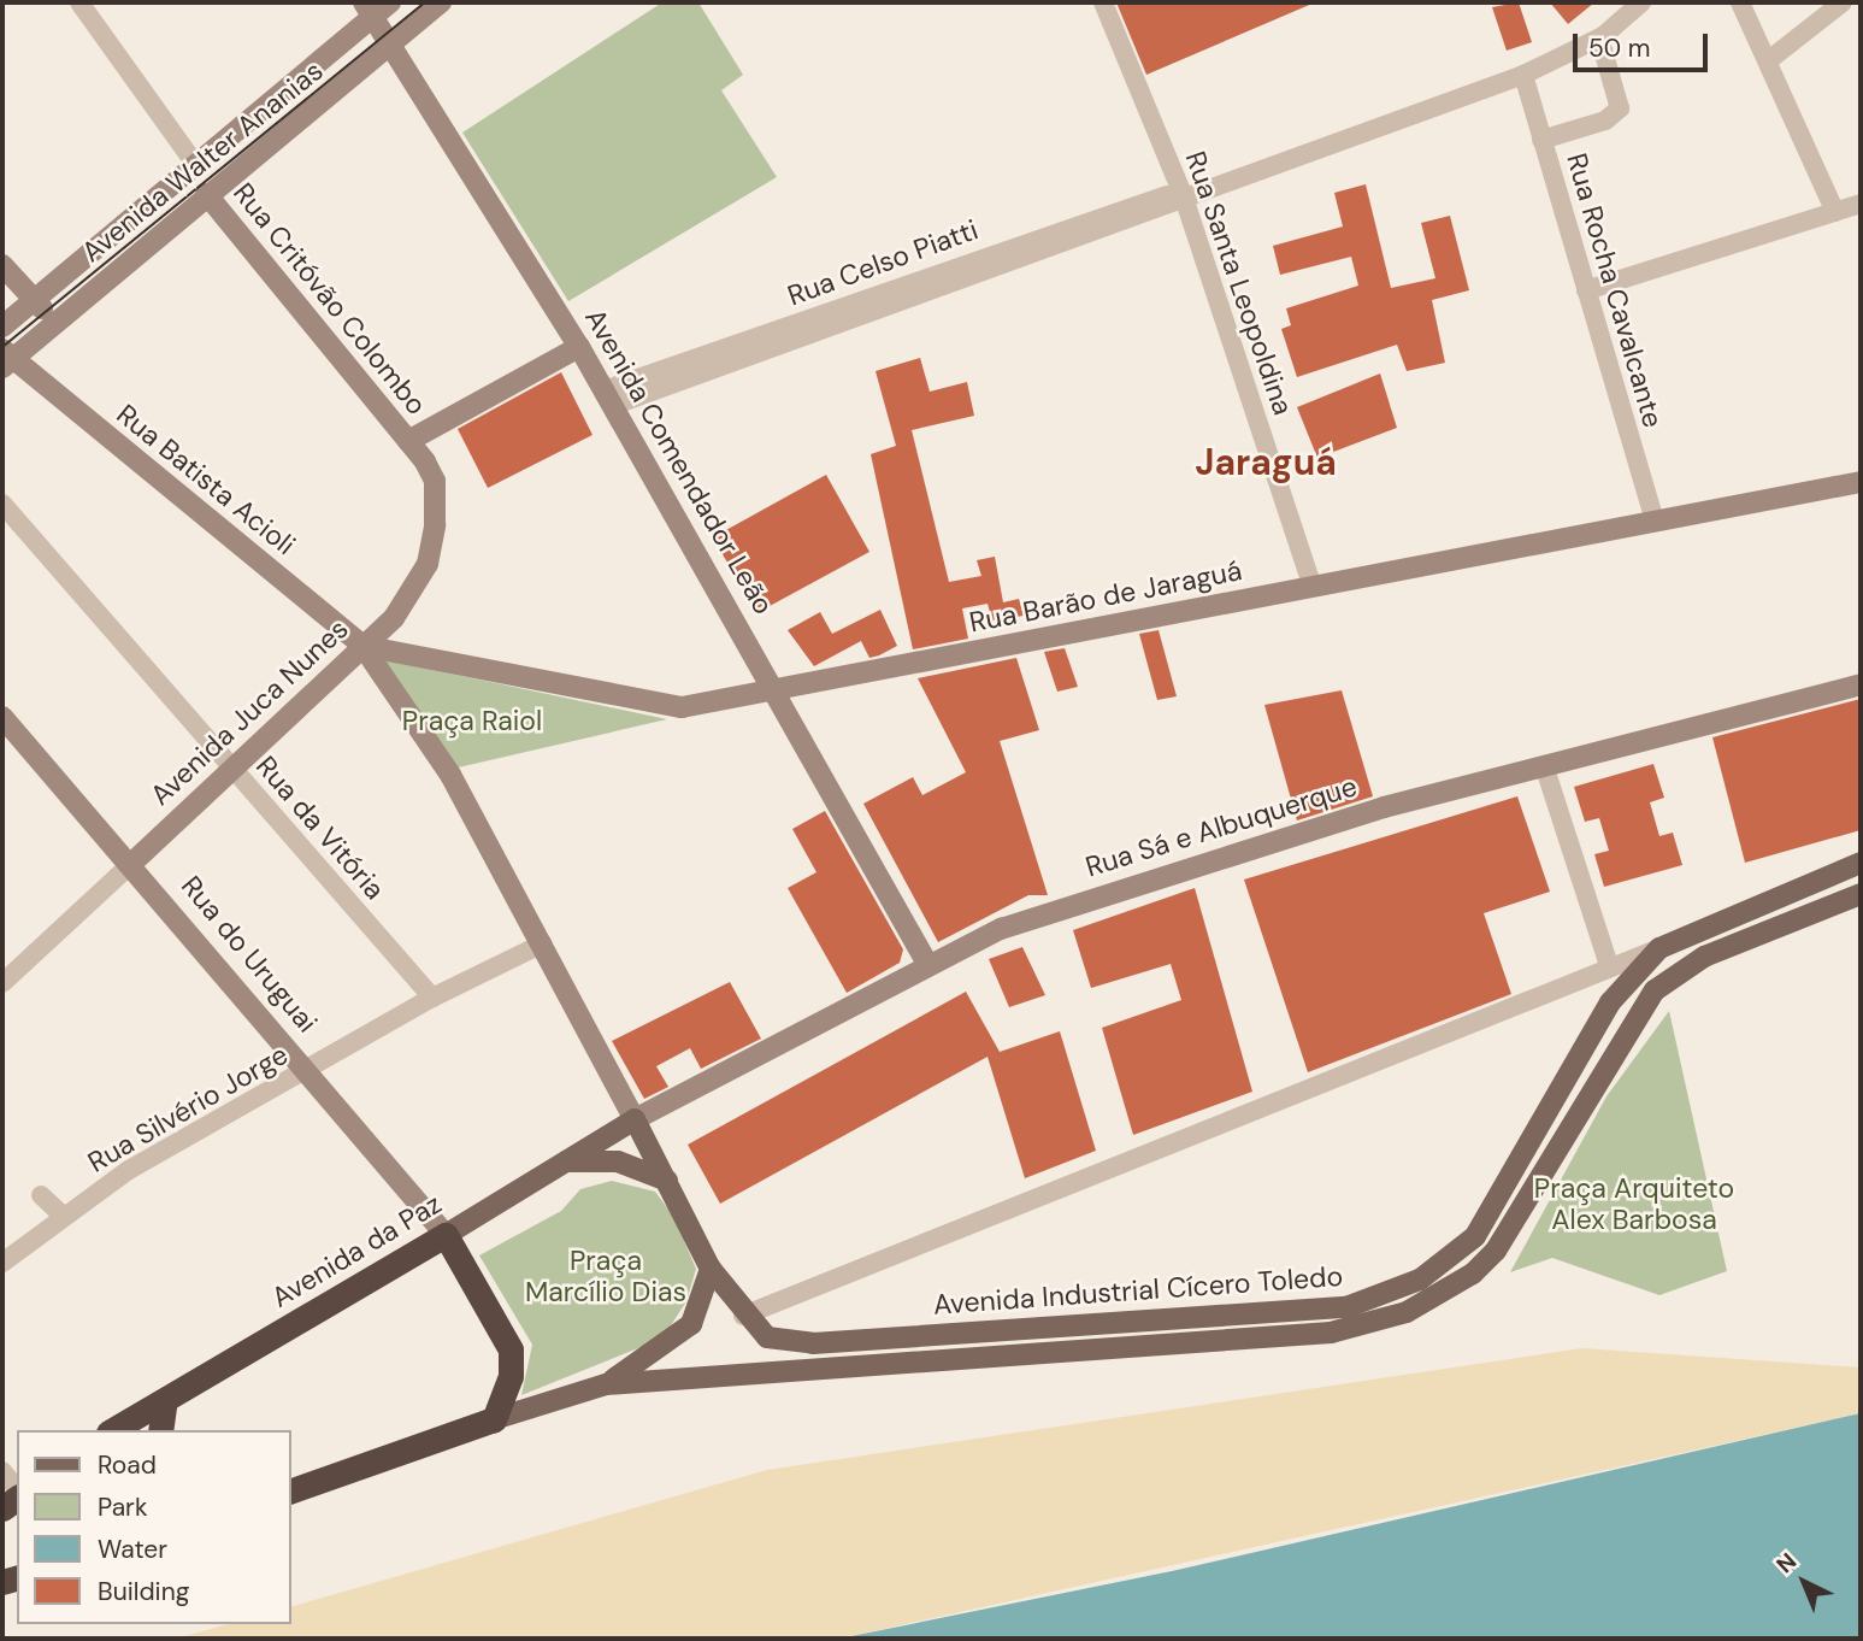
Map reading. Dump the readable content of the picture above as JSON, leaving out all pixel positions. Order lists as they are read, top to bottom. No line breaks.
{"streets":{"highway":["Avenida da Paz"],"main road":["Avenida Industrial Cícero Toledo"],"street":["Avenida Walter Ananias","Rua Celso Piatti","Rua Santa Leopoldina","Rua Rocha Cavalcante","Rua Critóvão Colombo","Avenida Comendador Leão","Rua Batista Acioli","Rua Barão de Jaraguá","Avenida Juca Nunes","Rua Sá e Albuquerque","Rua da Vitória","Rua do Uruguai","Rua Silvério Jorge"]},"crossings":[["Avenida Walter Ananias","Rua Critóvão Colombo"],["Avenida Walter Ananias","Avenida Comendador Leão"],["Avenida Walter Ananias","Rua Batista Acioli"],["Rua Celso Piatti","Rua Santa Leopoldina"],["Rua Celso Piatti","Rua Rocha Cavalcante"],["Rua Celso Piatti","Avenida Comendador Leão"],["Rua Santa Leopoldina","Rua Barão de Jaraguá"],["Rua Rocha Cavalcante","Rua Barão de Jaraguá"],["Rua Critóvão Colombo","Avenida Juca Nunes"],["Avenida Comendador Leão","Rua Barão de Jaraguá"],["Avenida Comendador Leão","Rua Sá e Albuquerque"],["Rua Batista Acioli","Rua Barão de Jaraguá"],["Rua Batista Acioli","Avenida Juca Nunes"],["Rua Barão de Jaraguá","Avenida Juca Nunes"],["Avenida Juca Nunes","Rua da Vitória"],["Avenida Juca Nunes","Rua do Uruguai"],["Rua Sá e Albuquerque","Avenida da Paz"],["Rua Sá e Albuquerque","Avenida Industrial Cícero Toledo"],["Rua da Vitória","Rua Silvério Jorge"],["Rua do Uruguai","Rua Silvério Jorge"],["Rua do Uruguai","Avenida da Paz"],["Avenida da Paz","Avenida Industrial Cícero Toledo"]],"districts":["Jaraguá"],"parks":["Praça Raiol","Praça Arquiteto Alex Barbosa","Praça Marcílio Dias"],"legend":["Road","Park","Water","Building"],"scale_bar":"50 m","north":"top left"}
